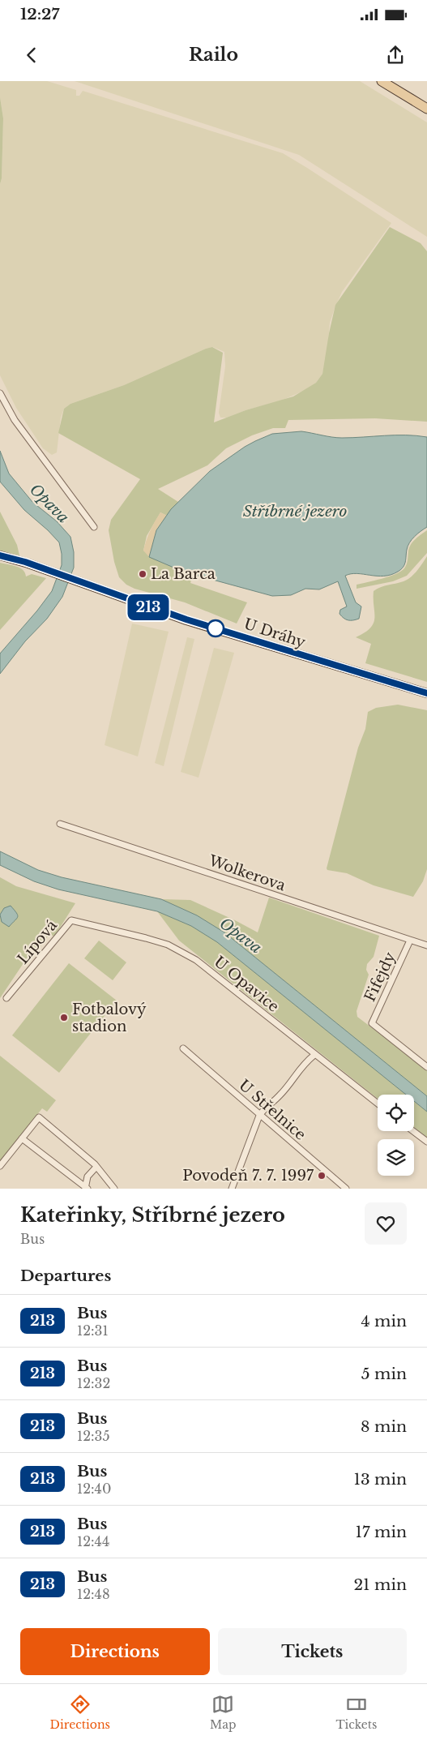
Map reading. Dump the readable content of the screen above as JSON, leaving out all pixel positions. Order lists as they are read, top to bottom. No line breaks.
{"streets":{"street":["U Dráhy","Wolkerova","Lípová","Fifejdy","U Opavice","U Střelnice"]},"crossings":[["Wolkerova","Fifejdy"],["Lípová","U Opavice"]],"water":["Opava","Stříbrné jezero"],"places":["La Barca","Fotbalový stadion","Povodeň 7. 7. 1997"],"lines":["bus line 213"],"page":{"status":"12:27","header":"Railo","on_map":"213","heading":[["Kateřinky, Stříbrné jezero","Bus"],"Departures"],"list":[{"mark":"213","name":"Bus","note":"12:31","value":"4 min"},{"mark":"213","name":"Bus","note":"12:32","value":"5 min"},{"mark":"213","name":"Bus","note":"12:35","value":"8 min"},{"mark":"213","name":"Bus","note":"12:40","value":"13 min"},{"mark":"213","name":"Bus","note":"12:44","value":"17 min"},{"mark":"213","name":"Bus","note":"12:48","value":"21 min"}],"buttons":["Directions","Tickets"],"tabs":["Directions","Map","Tickets"]}}
